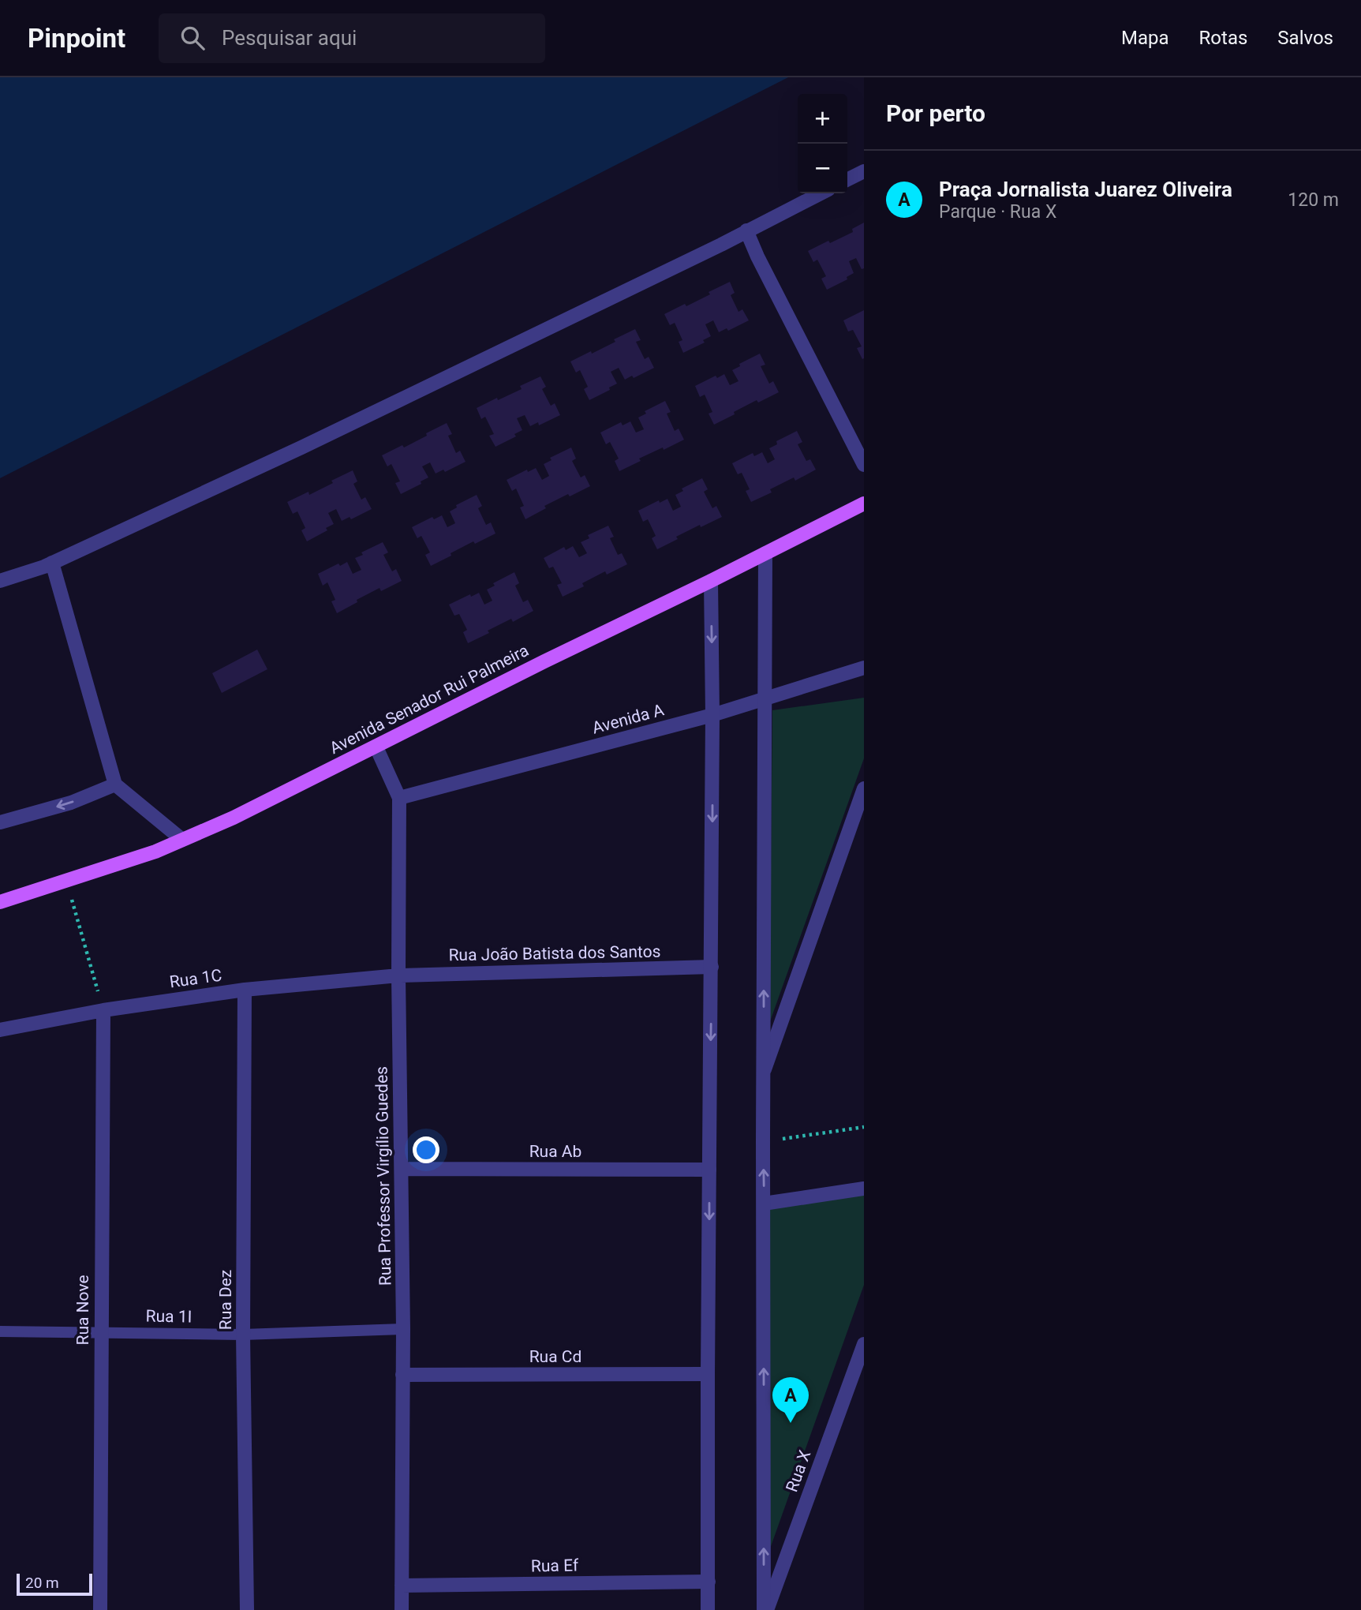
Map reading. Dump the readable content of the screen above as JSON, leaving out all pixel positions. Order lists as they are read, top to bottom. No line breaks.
{"streets":{"main road":["Avenida Senador Rui Palmeira"],"street":["Avenida A","Rua João Batista dos Santos","Rua 1C","Rua Ab","Rua Professor Virgílio Guedes","Rua Dez","Rua Nove","Rua Cd","Rua X","Rua Ef"],"lane":["Rua 1I"]},"crossings":[["Avenida Senador Rui Palmeira","Rua Professor Virgílio Guedes"],["Avenida A","Rua Professor Virgílio Guedes"],["Rua João Batista dos Santos","Rua 1C"],["Rua João Batista dos Santos","Rua Professor Virgílio Guedes"],["Rua 1C","Rua Professor Virgílio Guedes"],["Rua 1C","Rua Dez"],["Rua 1C","Rua Nove"],["Rua Ab","Rua Professor Virgílio Guedes"],["Rua Professor Virgílio Guedes","Rua 1I"],["Rua Professor Virgílio Guedes","Rua Cd"],["Rua Professor Virgílio Guedes","Rua Ef"],["Rua Dez","Rua 1I"],["Rua Nove","Rua 1I"]],"scale_bar":"20 m","page":{"header":"Pinpoint","search":"Pesquisar aqui","nav":["Mapa","Rotas","Salvos"],"heading":"Por perto","map_buttons":["+","−"],"list":[{"mark":"A","name":"Praça Jornalista Juarez Oliveira","note":"Parque · Rua X","value":"120 m"}],"pins":"A","scale":"20 m"}}
